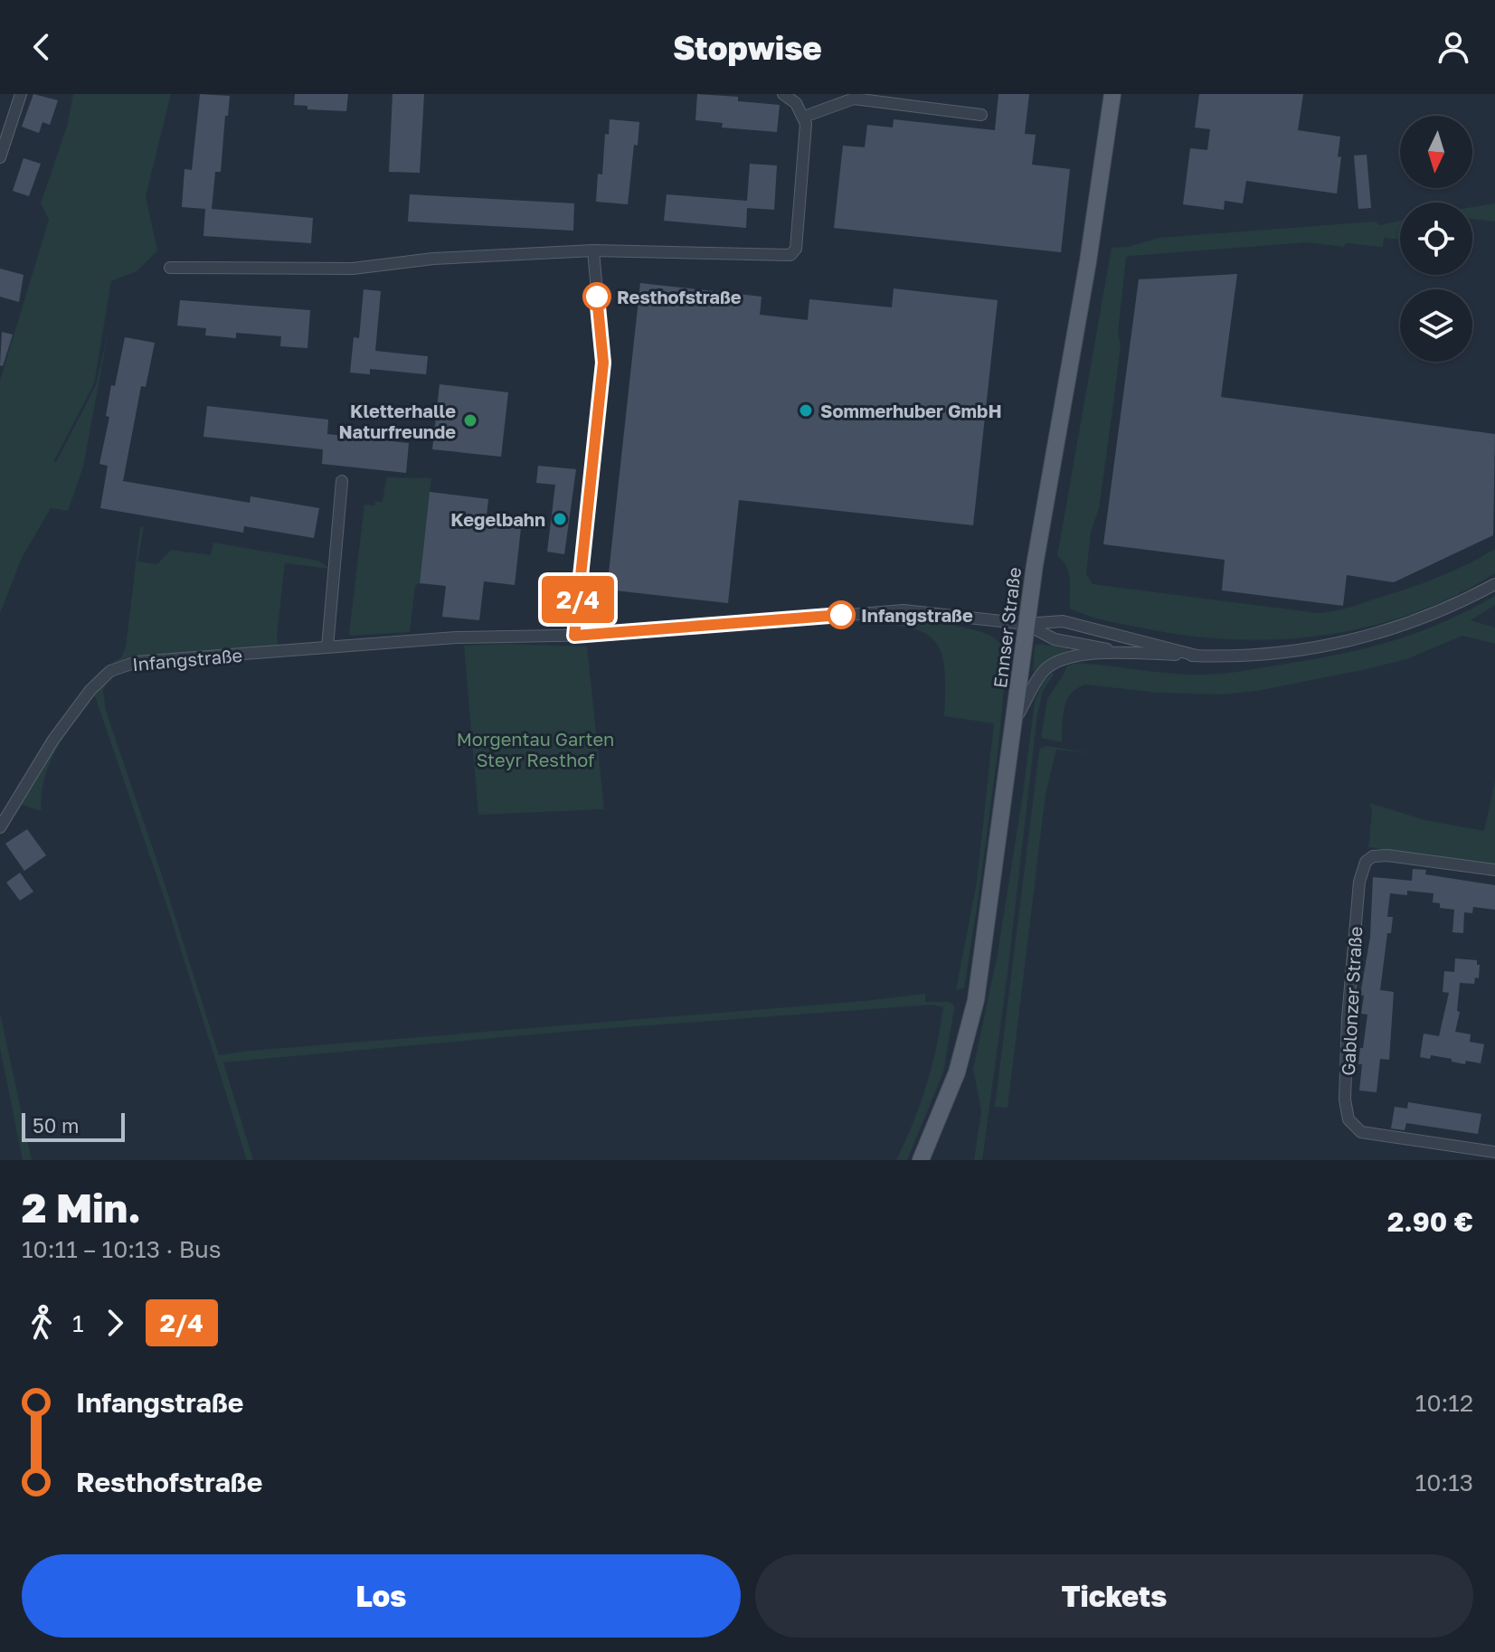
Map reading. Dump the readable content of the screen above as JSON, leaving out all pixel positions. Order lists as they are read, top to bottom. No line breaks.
{"streets":{"main road":["Ennser Straße"],"street":["Infangstraße","Gablonzer Straße"]},"crossings":[["Ennser Straße","Infangstraße"]],"parks":["Morgentau Garten Steyr Resthof"],"places":["Resthofstraße","Sommerhuber GmbH","Kletterhalle Naturfreunde","Kegelbahn","Infangstraße"],"lines":["bus line 2/4"],"scale_bar":"50 m","north":"bottom","page":{"header":"Stopwise","on_map":"2/4","scale":"50 m","heading":["2 Min.","10:11 – 10:13 · Bus","2.90 €"],"legs":["1","2/4"],"list":[{"name":"Infangstraße","value":"10:12"},{"name":"Resthofstraße","value":"10:13"}],"buttons":["Los","Tickets"]}}
